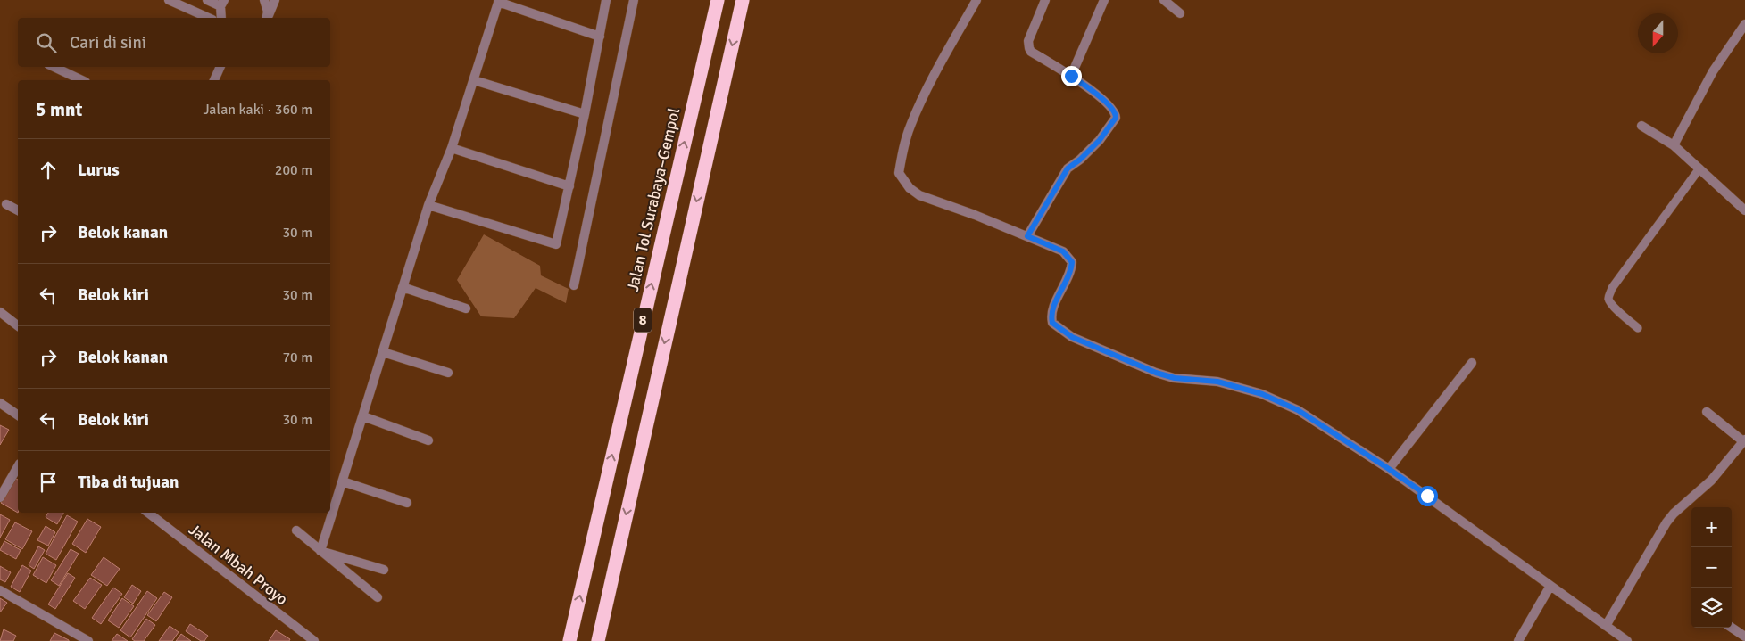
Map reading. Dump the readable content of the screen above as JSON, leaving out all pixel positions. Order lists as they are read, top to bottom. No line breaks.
{"streets":{"highway":["Jalan Tol Surabaya–Gempol","8"],"street":["Jalan Mbah Proyo"]},"north":"bottom","page":{"search":"Cari di sini","heading":["5 mnt","Jalan kaki · 360 m"],"list":[["Lurus","200 m"],["Belok kanan","30 m"],["Belok kiri","30 m"],["Belok kanan","70 m"],["Belok kiri","30 m"],"Tiba di tujuan"],"map_buttons":["+","−"]}}
